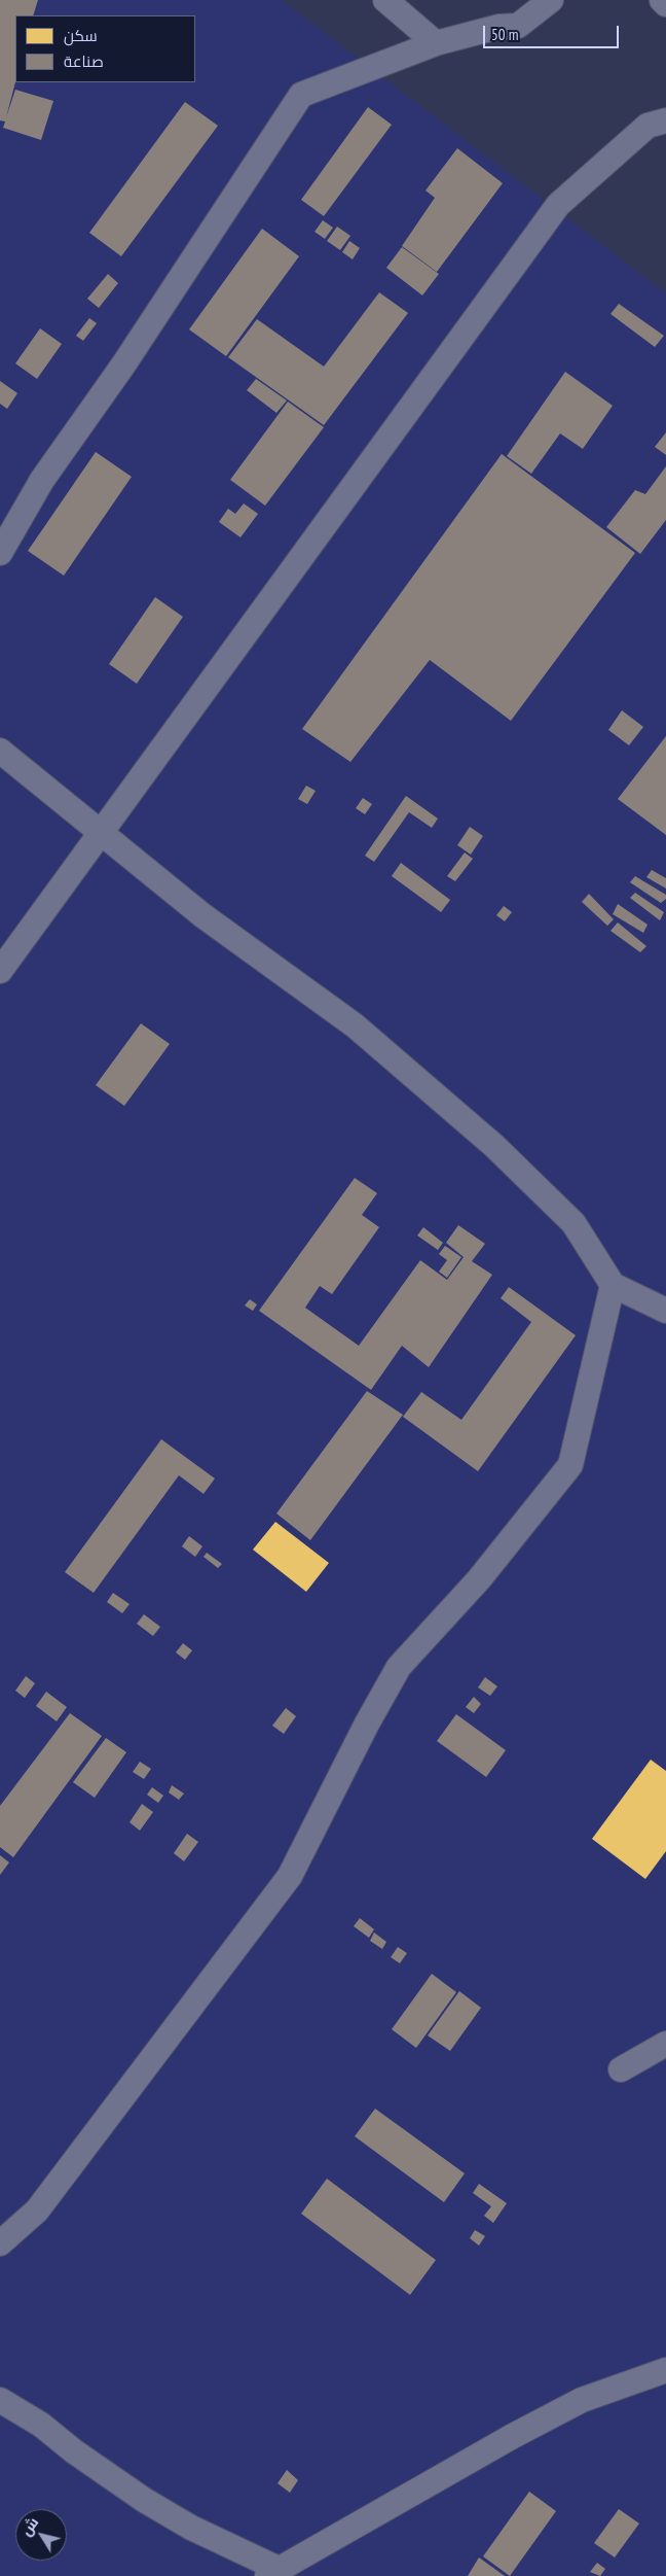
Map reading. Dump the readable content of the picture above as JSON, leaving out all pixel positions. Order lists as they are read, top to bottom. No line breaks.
{"legend":["سكن","صناعة"],"scale_bar":"50 m","north":"top left"}
